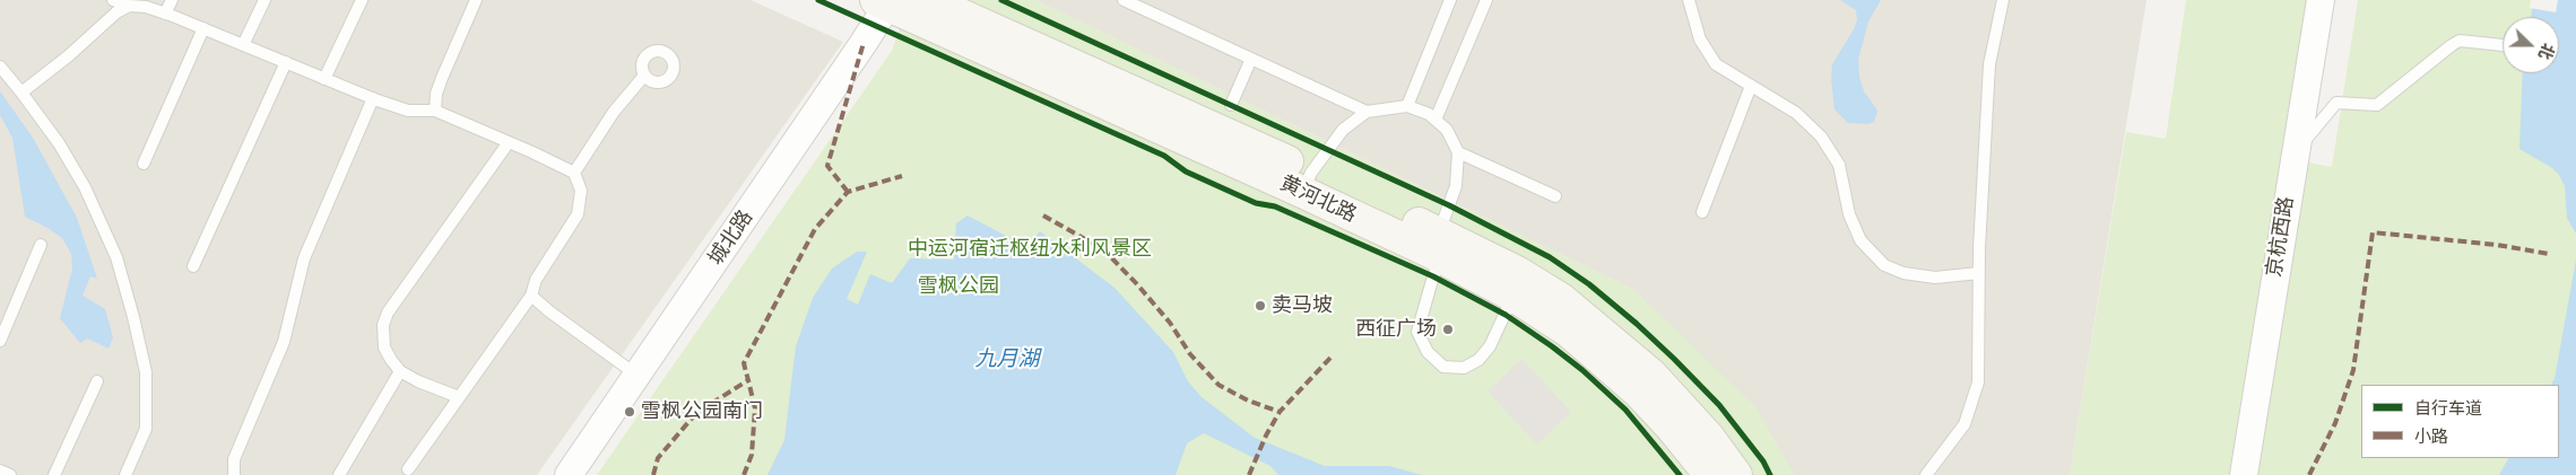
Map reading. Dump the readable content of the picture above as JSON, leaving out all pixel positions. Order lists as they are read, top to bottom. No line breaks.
{"streets":{"main road":["黄河北路"],"street":["京杭西路","城北路"]},"crossings":[["黄河北路","城北路"]],"water":["九月湖"],"parks":["中运河宿迁枢纽水利风景区","雪枫公园"],"places":["卖马坡","西征广场","雪枫公园南门"],"legend":["自行车道","小路"],"north":"right"}
